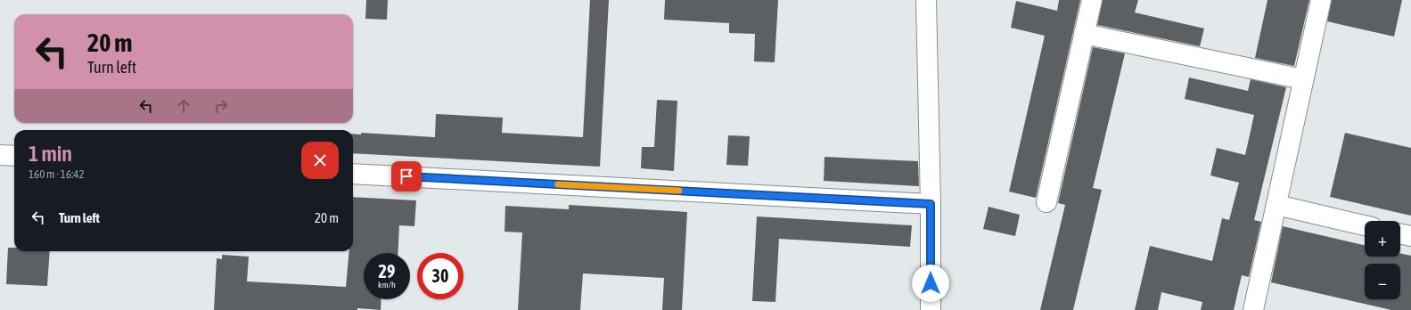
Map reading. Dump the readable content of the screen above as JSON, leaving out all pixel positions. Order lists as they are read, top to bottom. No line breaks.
{"page":{"turn":["20 m","Turn left"],"heading":["1 min","160 m · 16:42"],"list":[{"name":"Turn left","value":"20 m"}],"map_buttons":["+","−"],"speed":"29 km/h","limit":"30"}}
